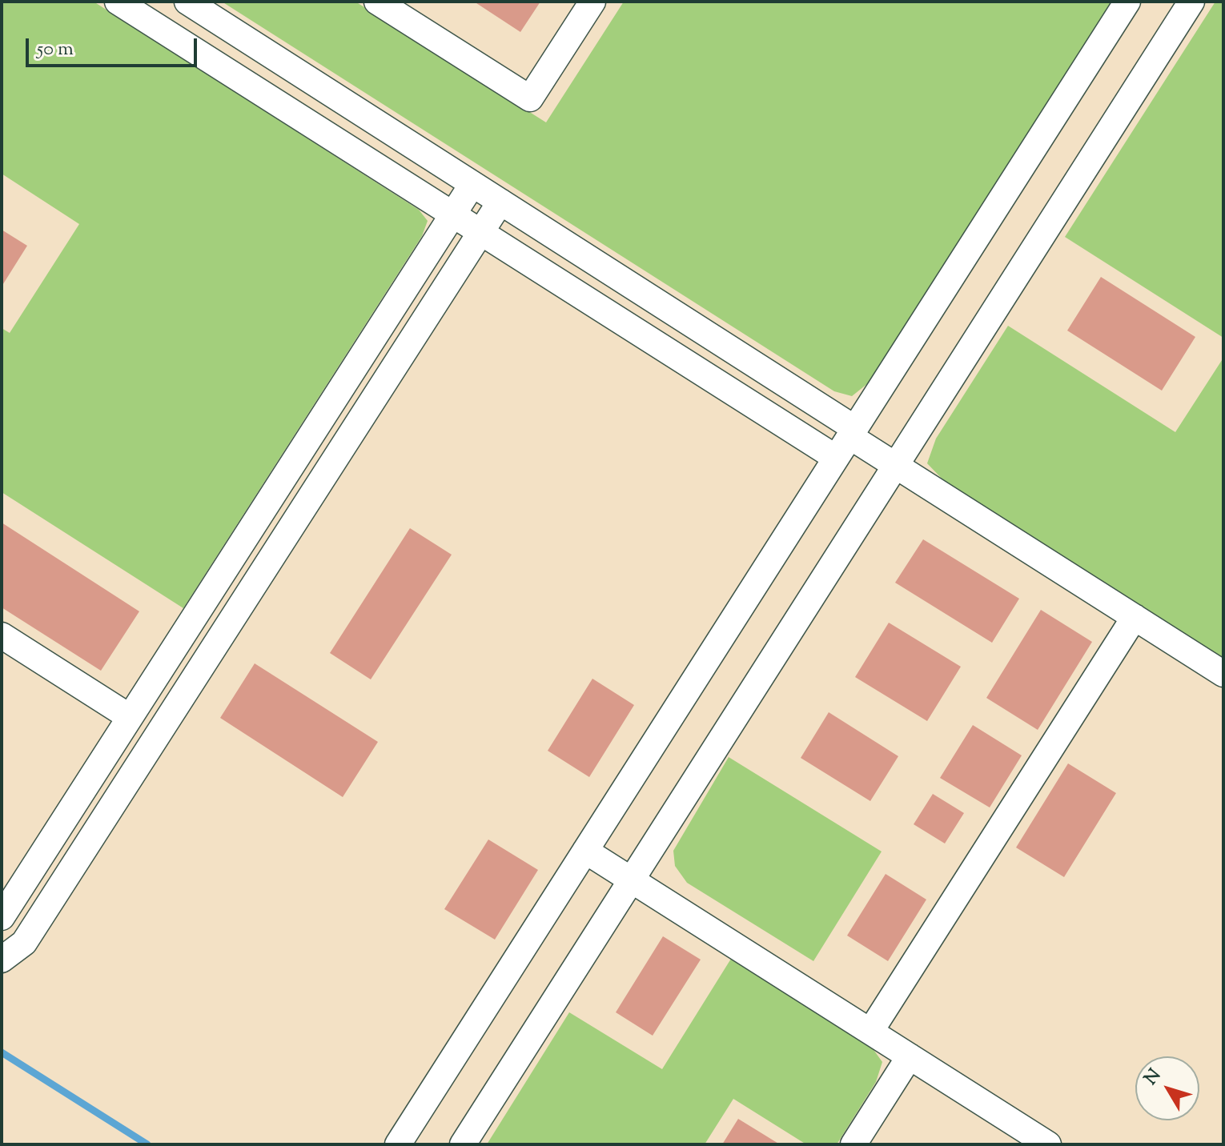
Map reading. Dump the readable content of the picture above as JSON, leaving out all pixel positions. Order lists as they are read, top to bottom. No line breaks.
{"scale_bar":"50 m","north":"top left"}
